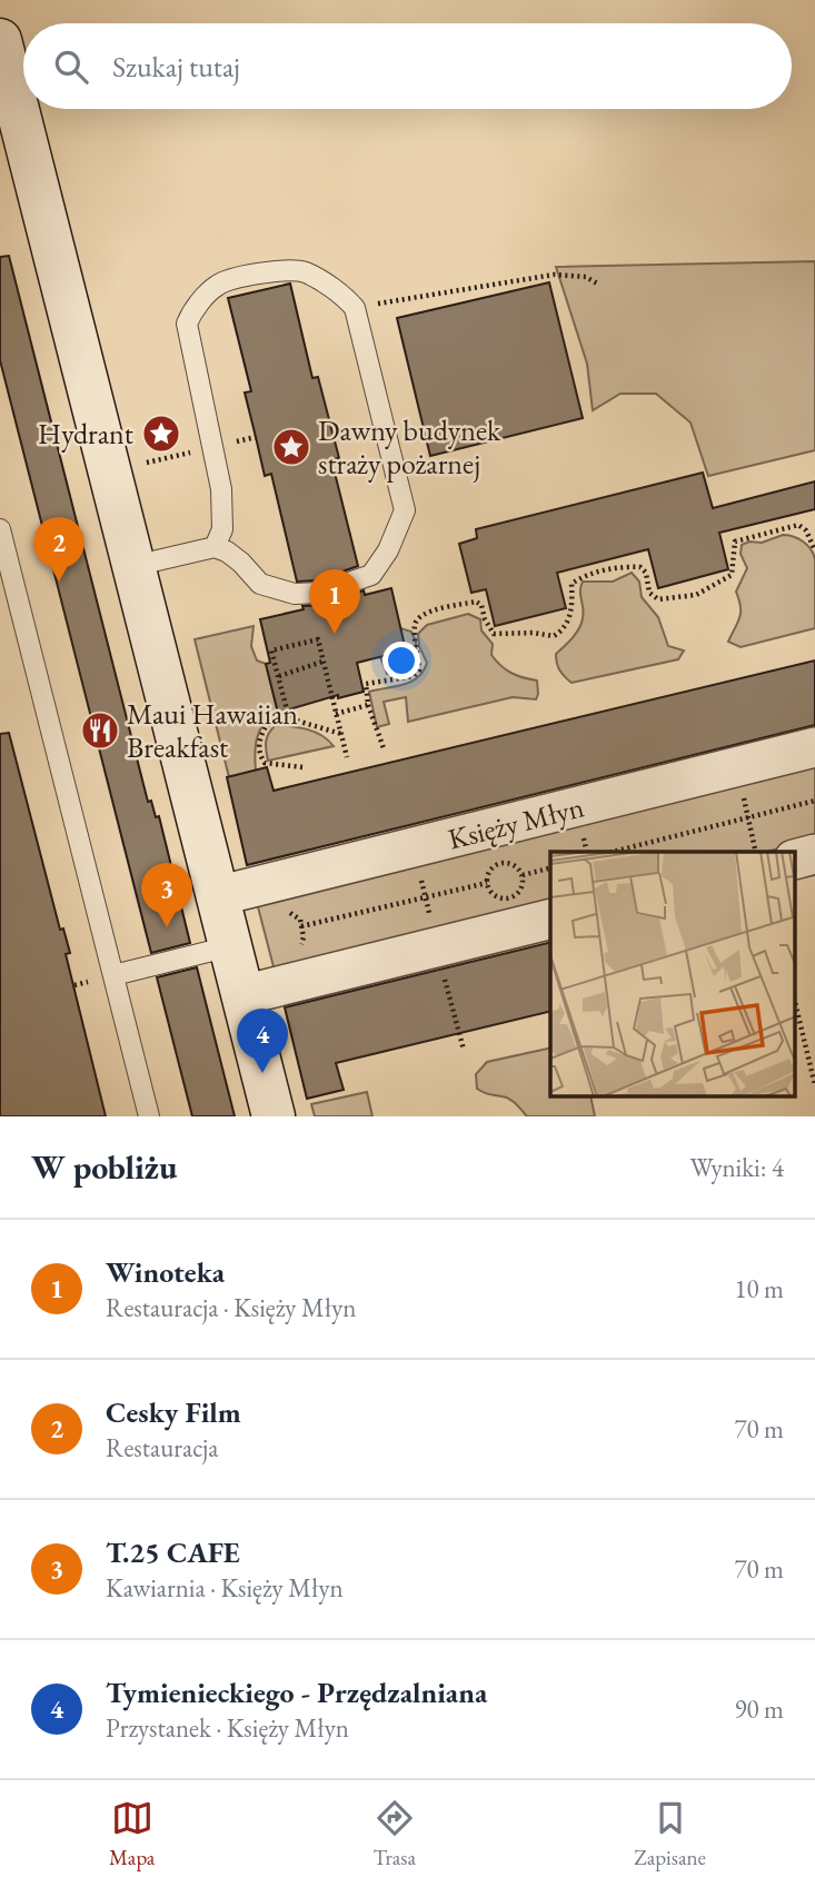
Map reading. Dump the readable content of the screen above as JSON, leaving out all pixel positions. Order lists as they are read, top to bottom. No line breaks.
{"streets":{"street":["Księży Młyn"]},"places":{"place":["Hydrant","Dawny budynek straży pożarnej"],"restaurant":["Maui Hawaiian Breakfast"]},"page":{"search":"Szukaj tutaj","pins":["2","1","3","4"],"heading":["W pobliżu","Wyniki: 4"],"list":[{"mark":"1","name":"Winoteka","note":"Restauracja · Księży Młyn","value":"10 m"},{"mark":"2","name":"Cesky Film","note":"Restauracja","value":"70 m"},{"mark":"3","name":"T.25 CAFE","note":"Kawiarnia · Księży Młyn","value":"70 m"},{"mark":"4","name":"Tymienieckiego - Przędzalniana","note":"Przystanek · Księży Młyn","value":"90 m"}],"nav":["Mapa","Trasa","Zapisane"]}}
